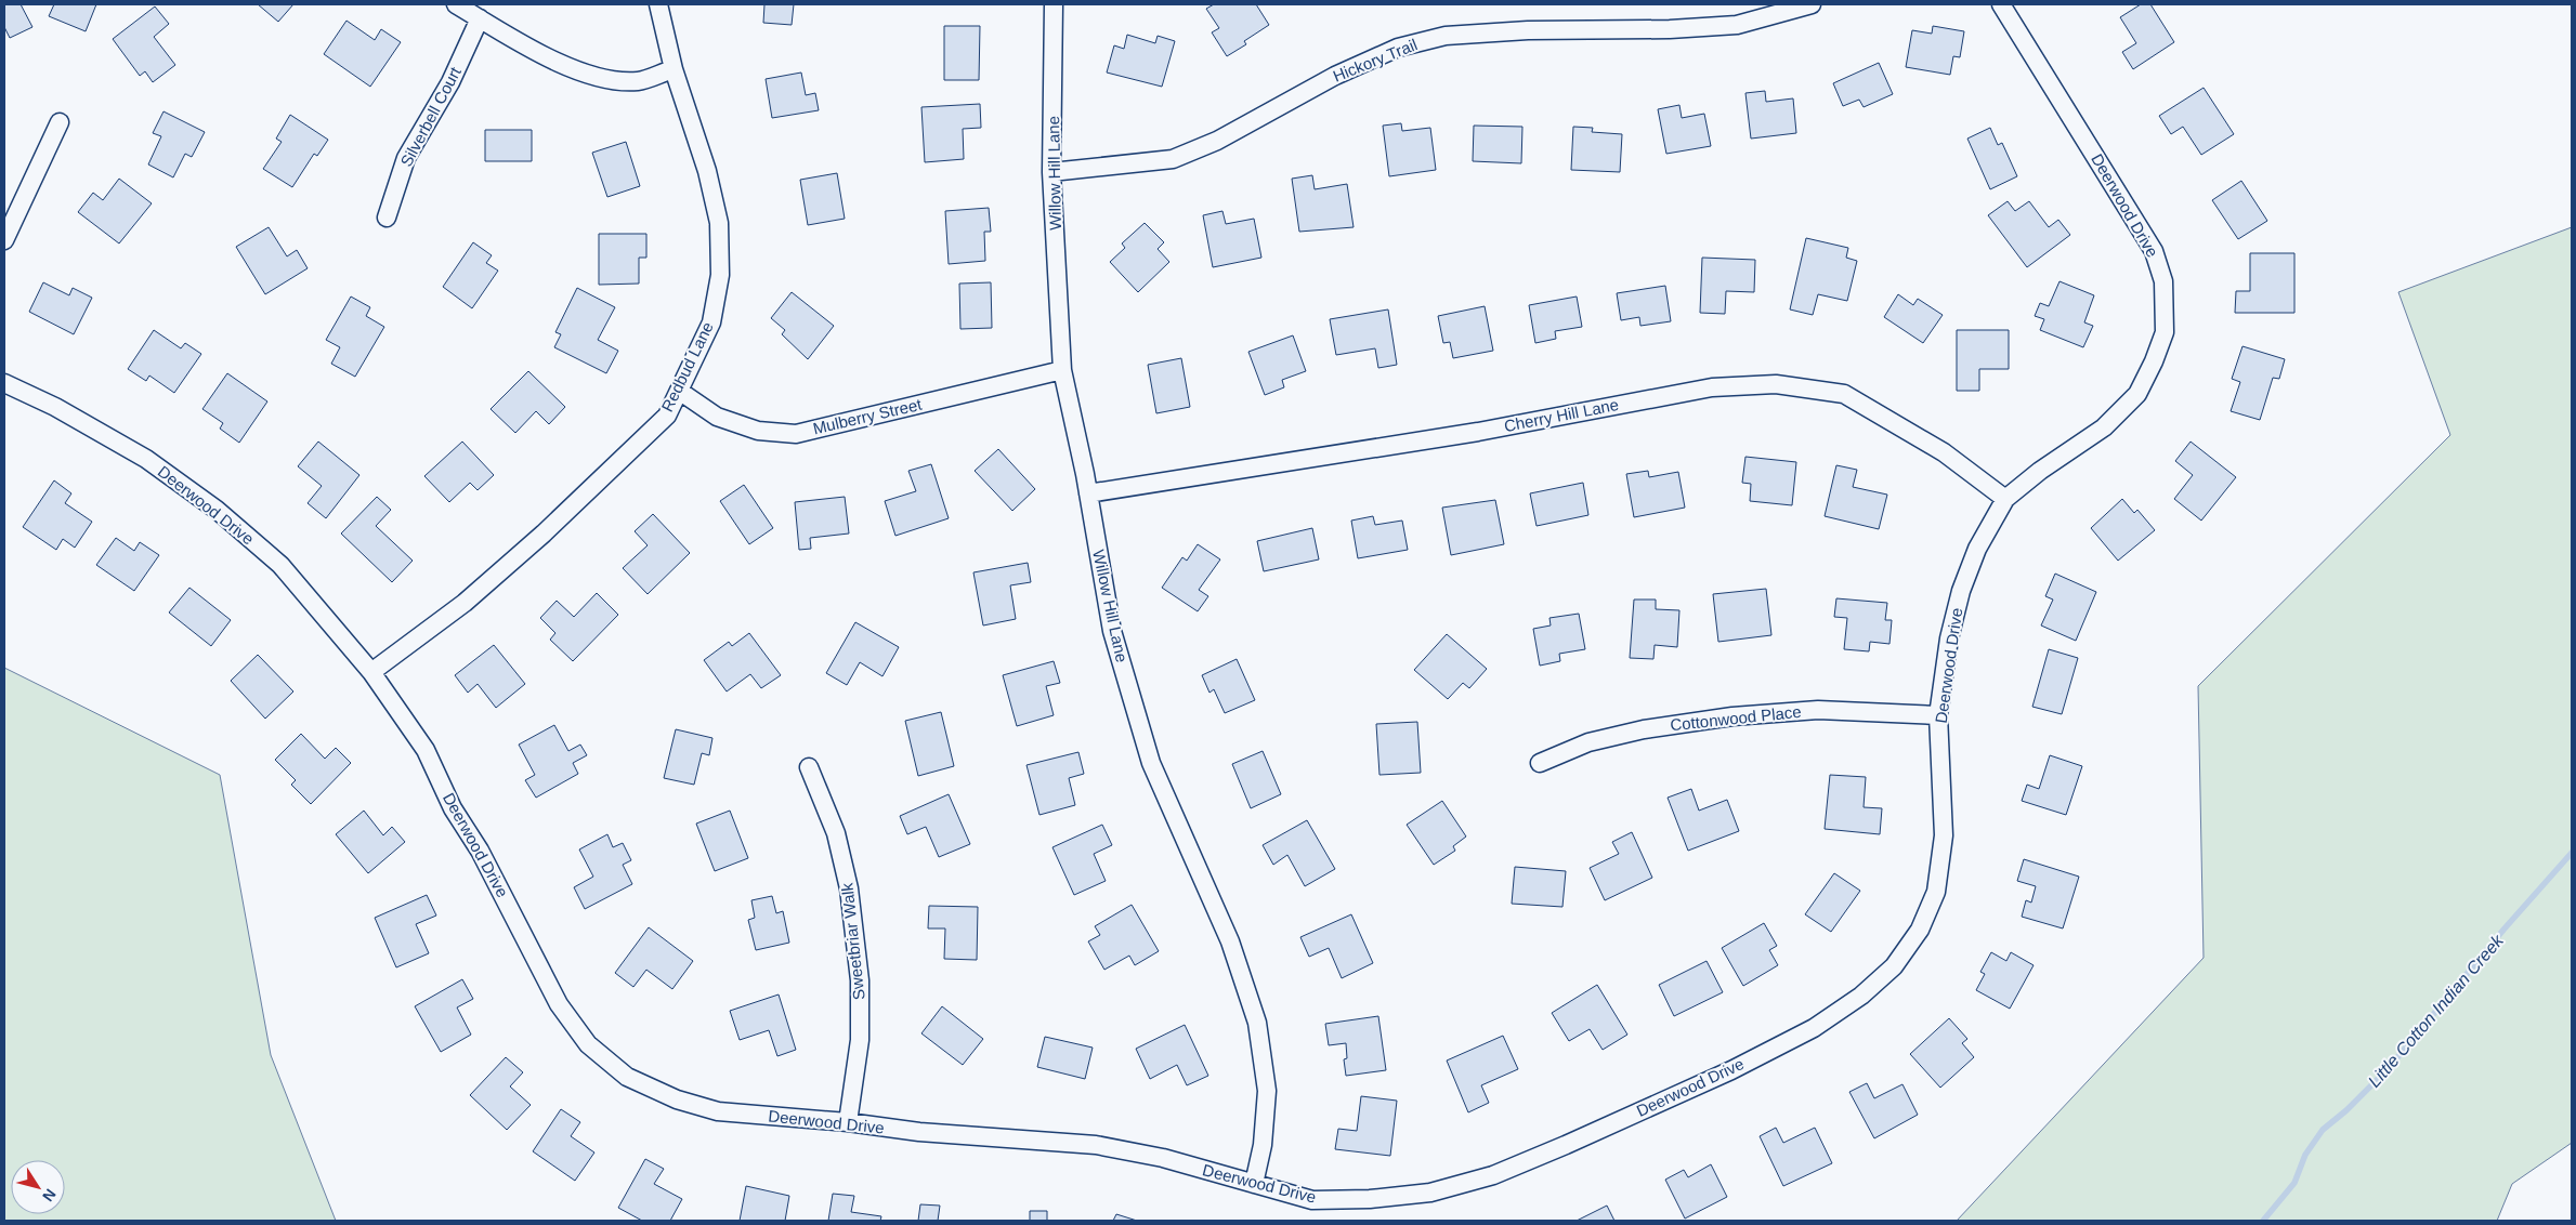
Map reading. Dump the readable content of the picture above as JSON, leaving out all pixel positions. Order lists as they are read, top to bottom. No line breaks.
{"streets":{"street":["Hickory Trail","Silverbell Court","Willow Hill Lane","Deerwood Drive","Redbud Lane","Cherry Hill Lane","Mulberry Street","Cottonwood Place","Sweetbriar Walk"]},"crossings":[["Hickory Trail","Willow Hill Lane"],["Willow Hill Lane","Deerwood Drive"],["Willow Hill Lane","Cherry Hill Lane"],["Willow Hill Lane","Mulberry Street"],["Deerwood Drive","Redbud Lane"],["Deerwood Drive","Cherry Hill Lane"],["Deerwood Drive","Cottonwood Place"],["Deerwood Drive","Sweetbriar Walk"],["Redbud Lane","Mulberry Street"]],"water":["Little Cotton Indian Creek"],"north":"bottom right"}
